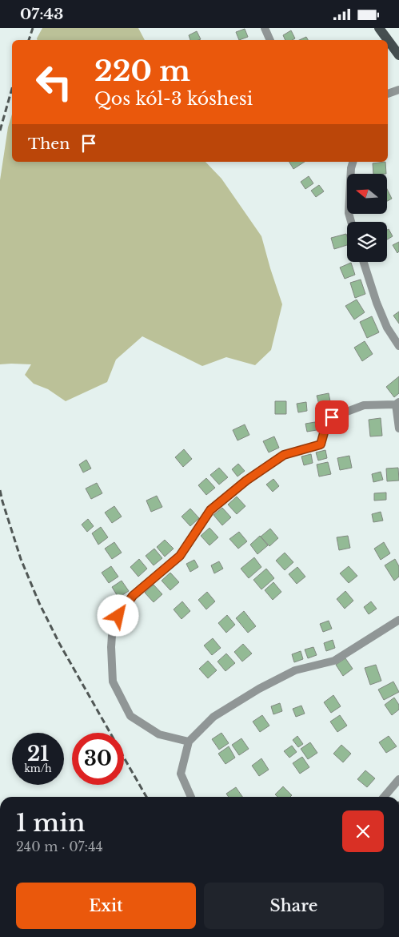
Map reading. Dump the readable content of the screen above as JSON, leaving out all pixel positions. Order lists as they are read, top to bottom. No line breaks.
{"north":"left","page":{"status":"07:43","turn":["220 m","Qos kól-3 kóshesi"],"then":"Then","speed":"21 km/h","limit":"30","heading":["1 min","240 m · 07:44"],"buttons":["Exit","Share"]}}
